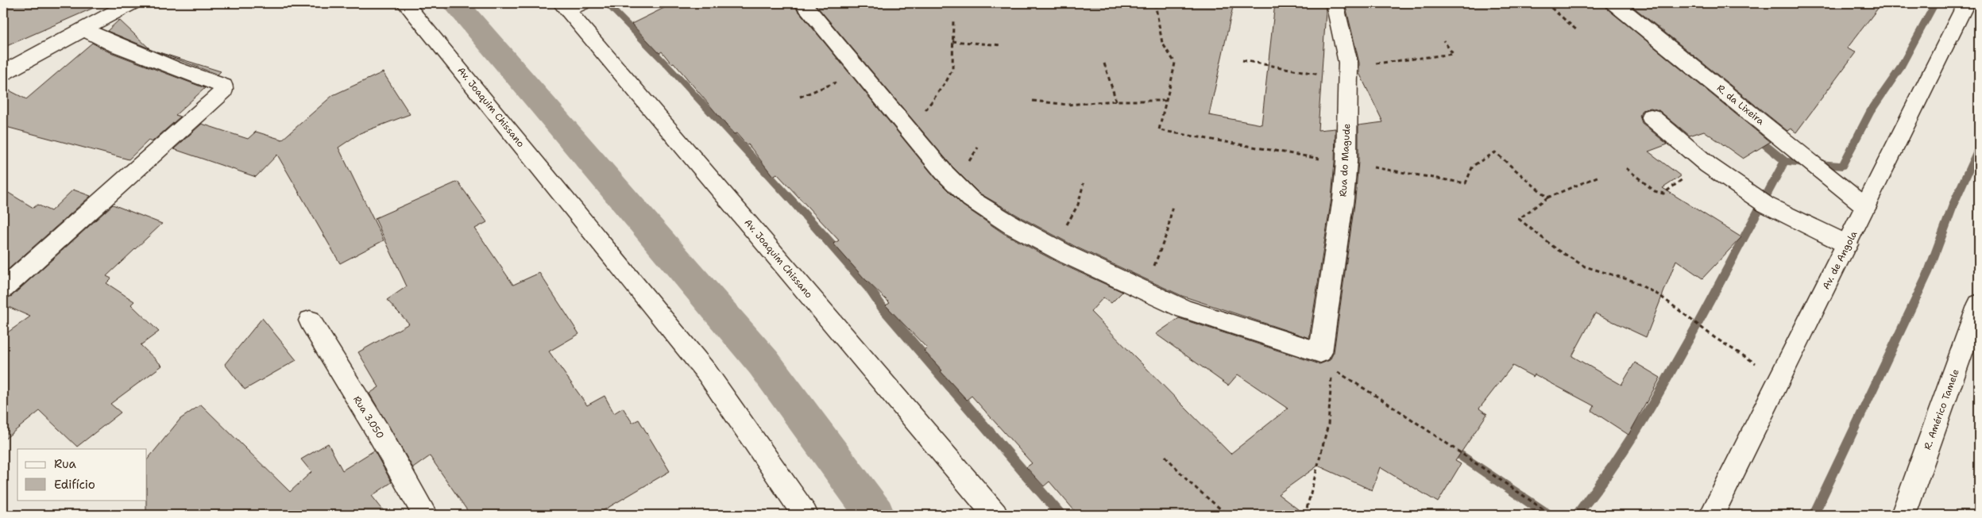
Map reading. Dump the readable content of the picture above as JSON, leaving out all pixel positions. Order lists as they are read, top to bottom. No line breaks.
{"streets":{"street":["R. da Lixeira","Av. Joaquim Chissano","Rua do Magude","Av. de Angola","R. Américo Tamele","Rua 3.050"]},"crossings":[["R. da Lixeira","Av. de Angola"]],"legend":["Rua","Edifício"]}
